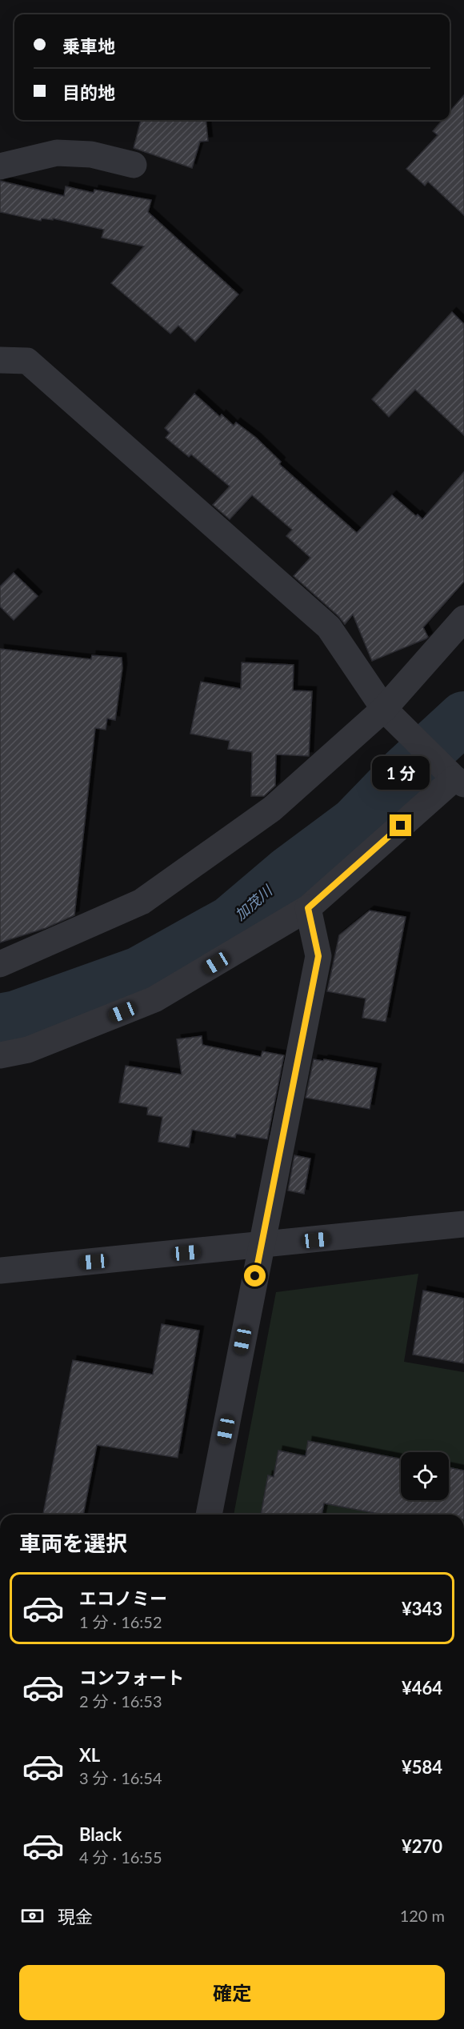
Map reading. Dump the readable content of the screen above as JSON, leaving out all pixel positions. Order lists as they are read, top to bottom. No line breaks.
{"water":["加茂川"],"page":{"banner":["乗車地","目的地"],"bubble":"1 分","heading":"車両を選択","list":[{"name":"エコノミー","note":"1 分 · 16:52","value":"¥343"},{"name":"コンフォート","note":"2 分 · 16:53","value":"¥464"},{"name":"XL","note":"3 分 · 16:54","value":"¥584"},{"name":"Black","note":"4 分 · 16:55","value":"¥270"}],"pay":["現金","120 m"],"buttons":"確定"}}
